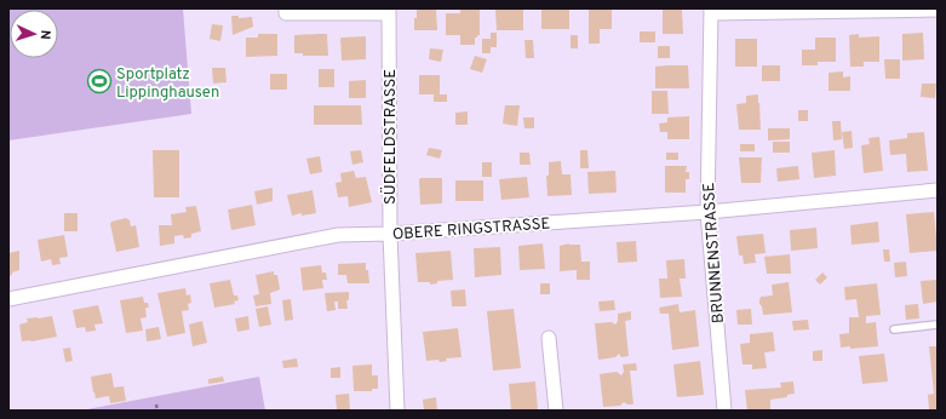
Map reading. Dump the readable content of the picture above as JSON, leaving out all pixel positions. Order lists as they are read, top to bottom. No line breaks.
{"streets":{"street":["SÜDFELDSTRASSE","OBERE RINGSTRASSE","BRUNNENSTRASSE"]},"crossings":[["SÜDFELDSTRASSE","OBERE RINGSTRASSE"],["OBERE RINGSTRASSE","BRUNNENSTRASSE"]],"places":{"sports":["Sportplatz Lippinghausen"]},"north":"right"}
